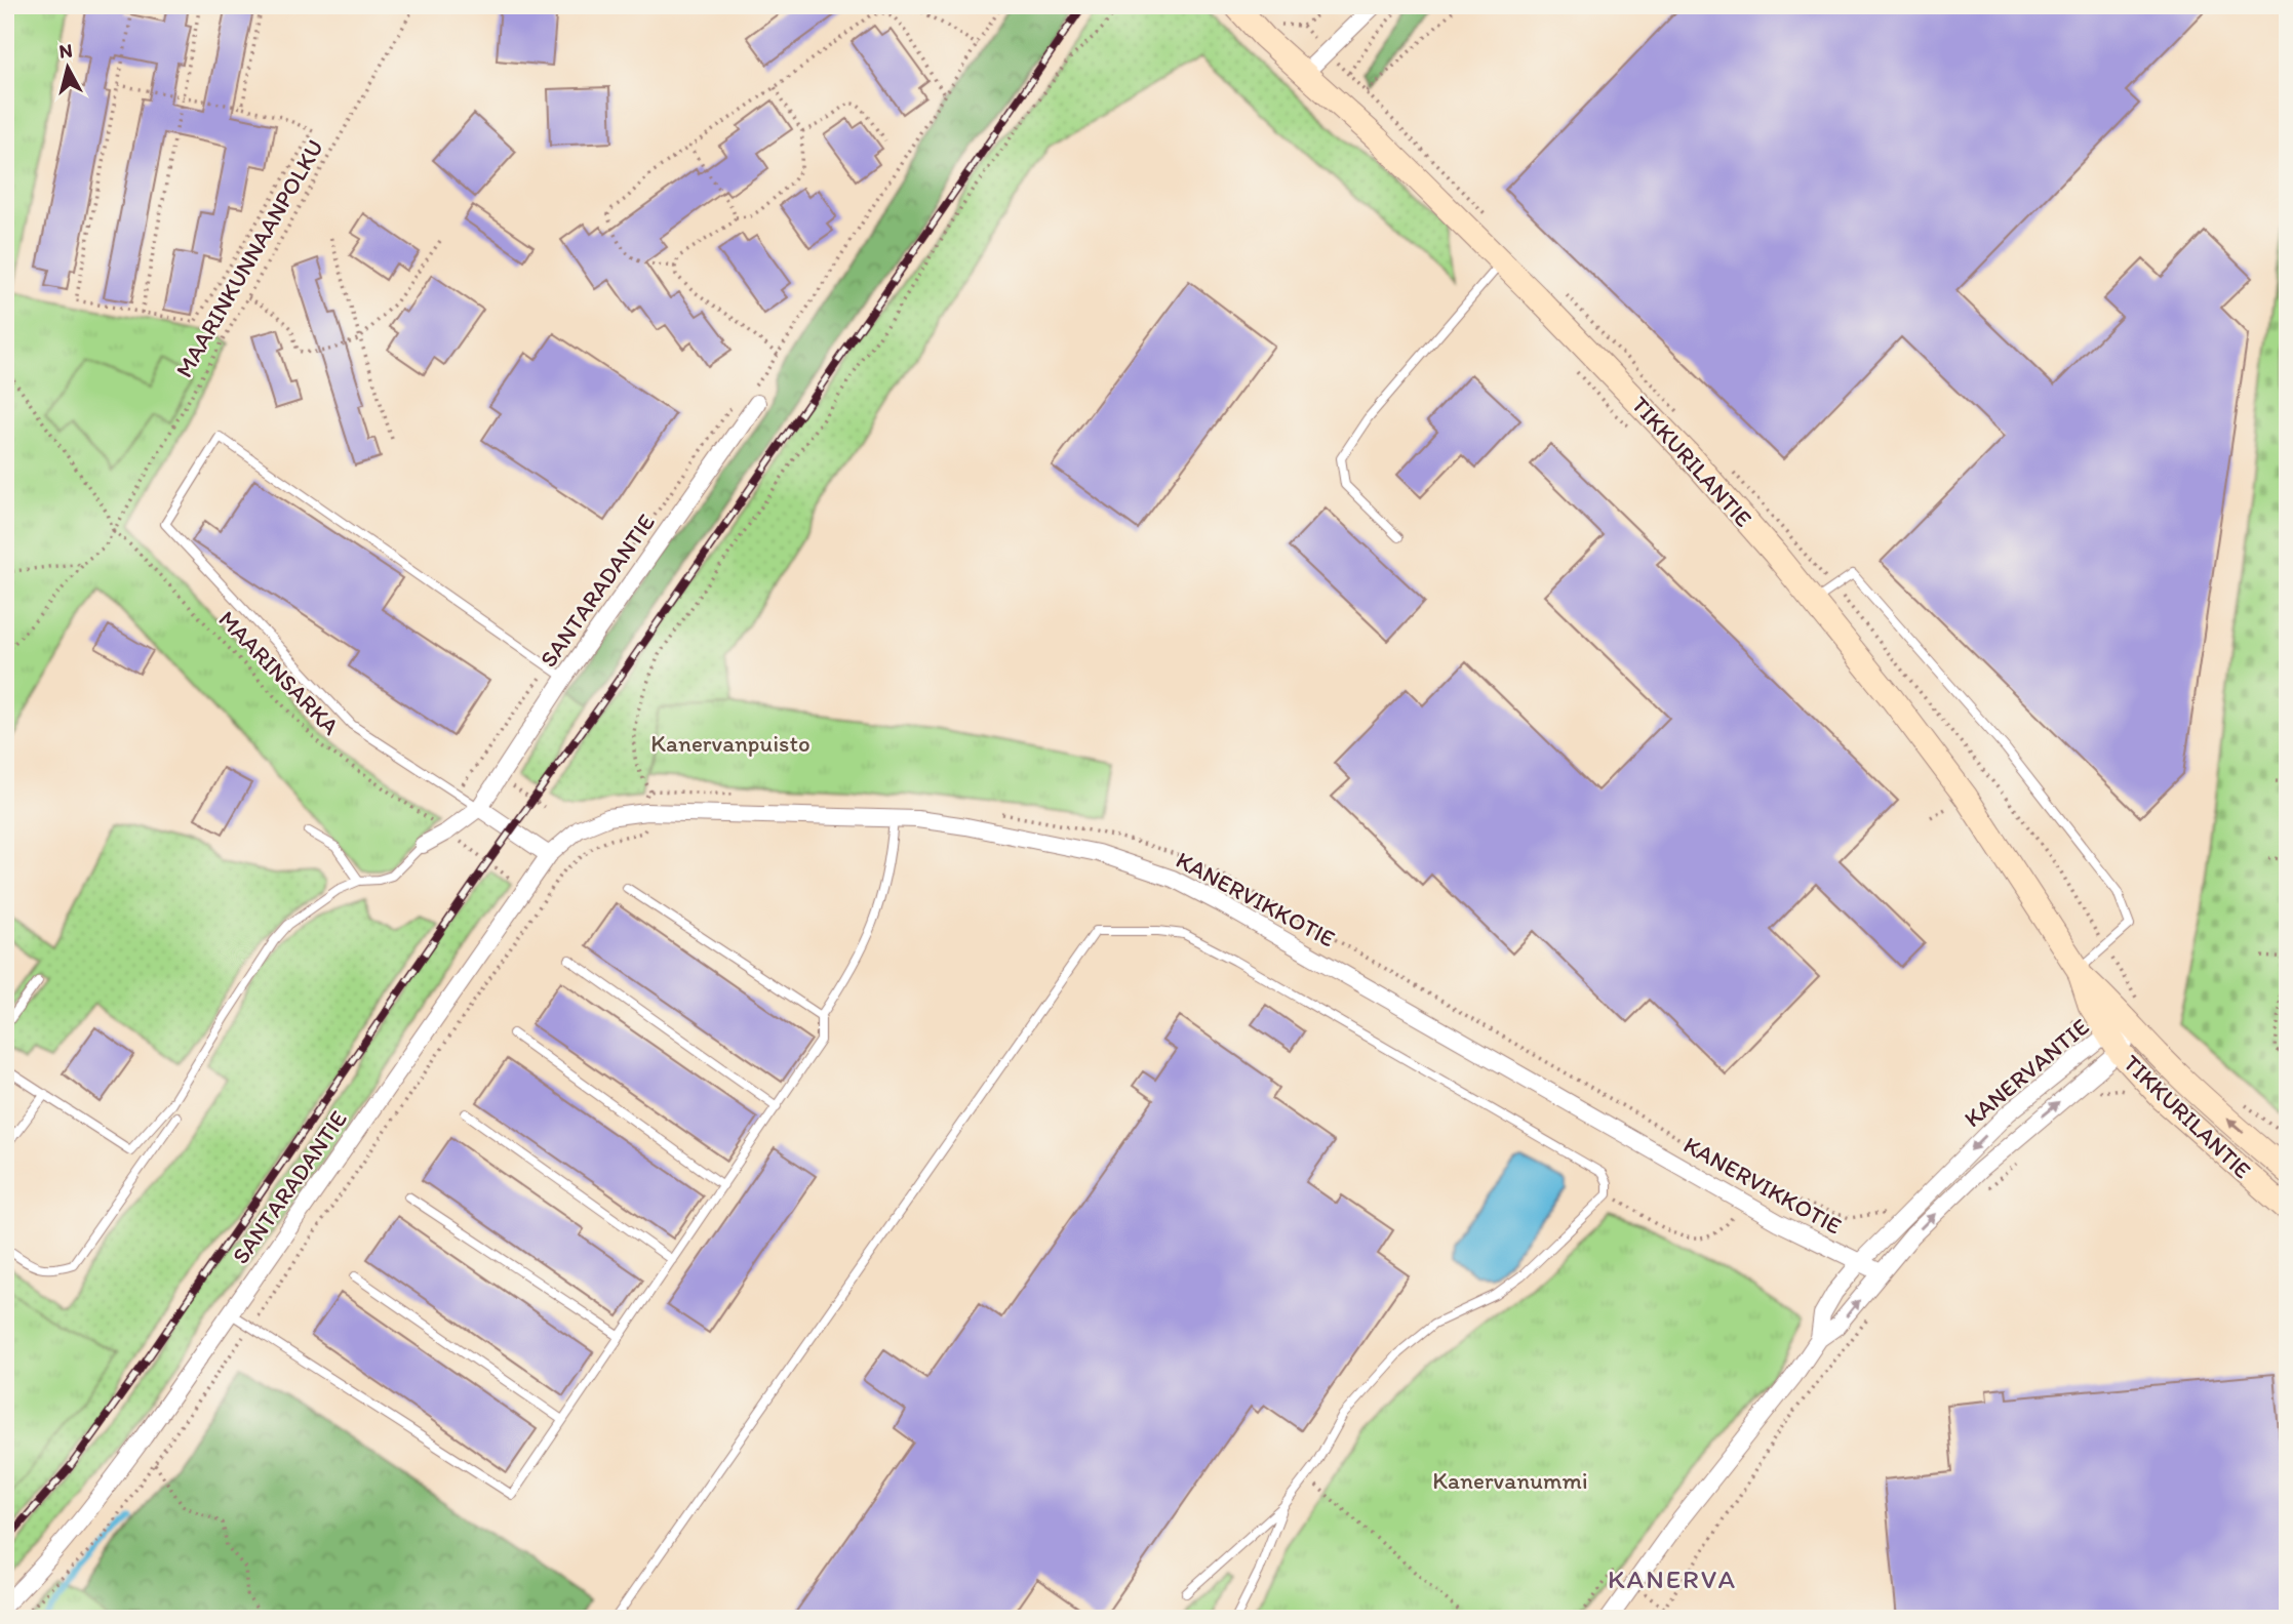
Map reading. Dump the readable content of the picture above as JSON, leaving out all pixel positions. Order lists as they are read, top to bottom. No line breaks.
{"streets":{"main road":["TIKKURILANTIE"],"street":["SANTARADANTIE","KANERVIKKOTIE","KANERVANTIE"],"path":["MAARINKUNNAANPOLKU","MAARINSARKA"]},"crossings":[["MAARINKUNNAANPOLKU","MAARINSARKA"],["TIKKURILANTIE","KANERVANTIE"],["SANTARADANTIE","MAARINSARKA"],["SANTARADANTIE","KANERVIKKOTIE"],["KANERVIKKOTIE","KANERVANTIE"]],"districts":["KANERVA"],"parks":["Kanervanpuisto","Kanervanummi"],"north":"top"}
